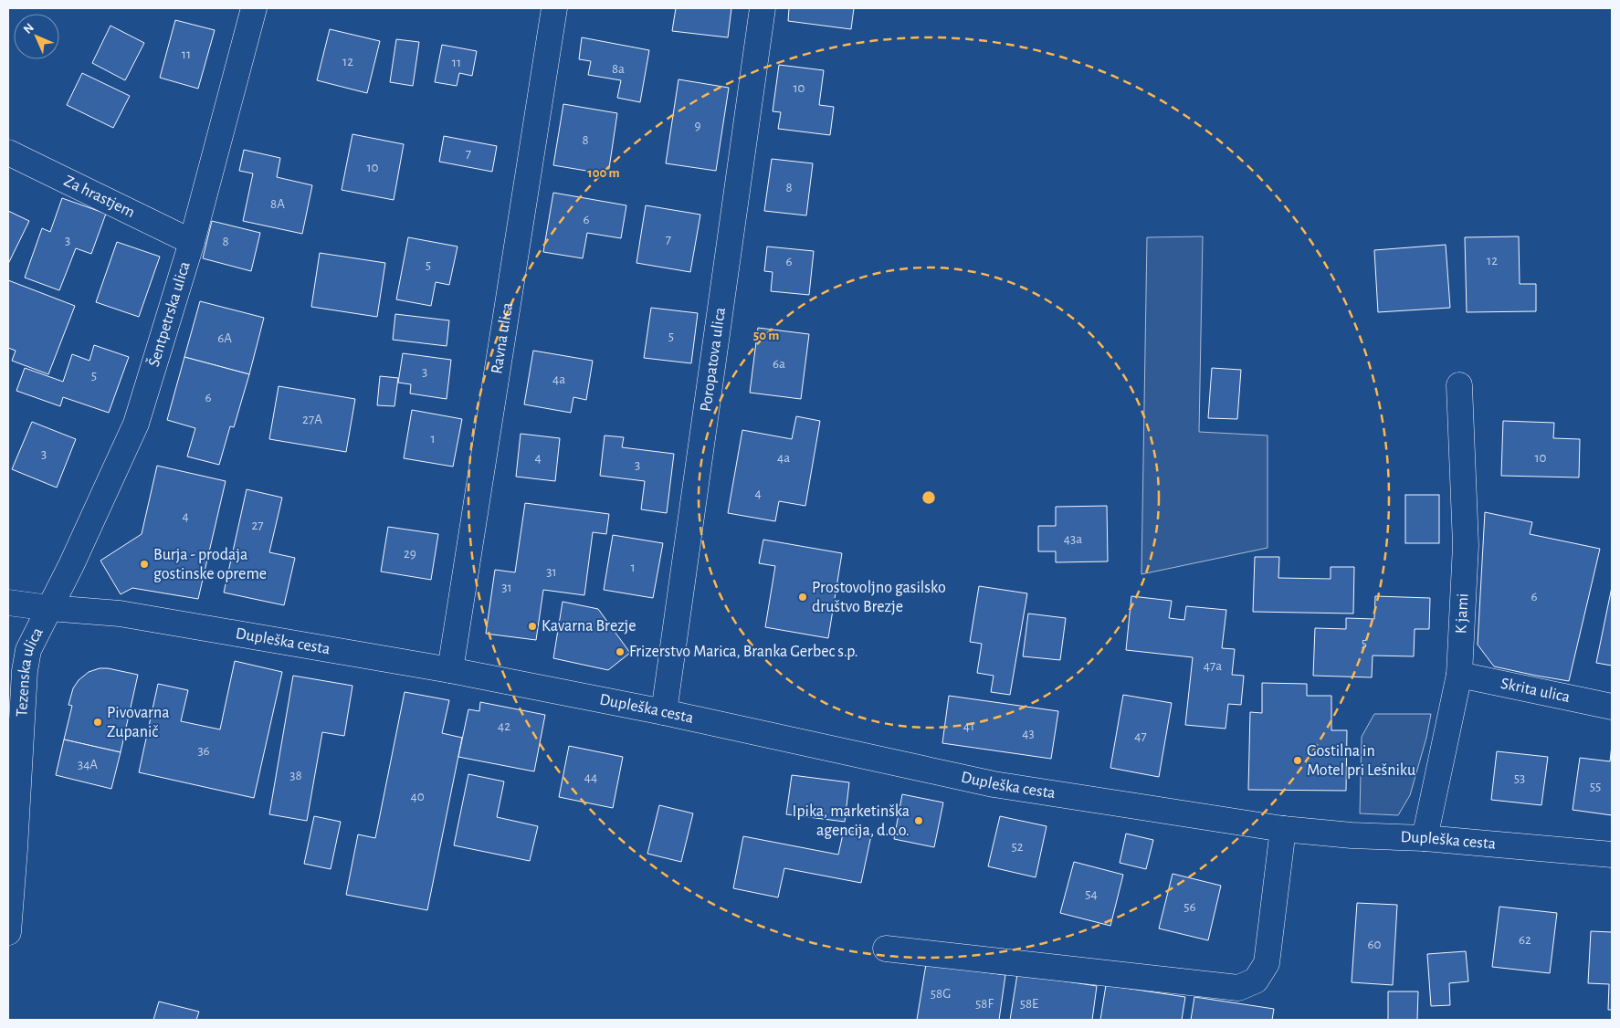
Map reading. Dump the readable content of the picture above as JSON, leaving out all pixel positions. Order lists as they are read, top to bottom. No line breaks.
{"streets":{"street":["Za hrastjem","Šentpetrska ulica","Ravna ulica","Poropatova ulica","K jami","Dupleška cesta","Tezenska ulica","Skrita ulica"]},"crossings":[["Za hrastjem","Šentpetrska ulica"],["Šentpetrska ulica","Dupleška cesta"],["Šentpetrska ulica","Tezenska ulica"],["Ravna ulica","Dupleška cesta"],["Poropatova ulica","Dupleška cesta"],["K jami","Dupleška cesta"],["K jami","Skrita ulica"],["Dupleška cesta","Tezenska ulica"]],"places":["Burja - prodaja gostinske opreme","Prostovoljno gasilsko društvo Brezje","Kavarna Brezje","Frizerstvo Marica, Branka Gerbec s.p.","Pivovarna Zupanič","Gostilna in Motel pri Lešniku","Ipika, marketinška agencija, d.o.o."],"house_numbers":["11","12","11","8a","10","9","8","7","10","8","8A","6","7","3","8","12","6","5","5","6A","6a","3","5","4a","6","27A","1","3","4","4a","10","3","4","4","27","43a","29","1","31","31","6","5","47a","42","41","43","47","36","34A","38","44","53","55","40","52","54","56","62","60","58G","58F","58E"],"north":"top left","rings":["100 m","50 m"]}
